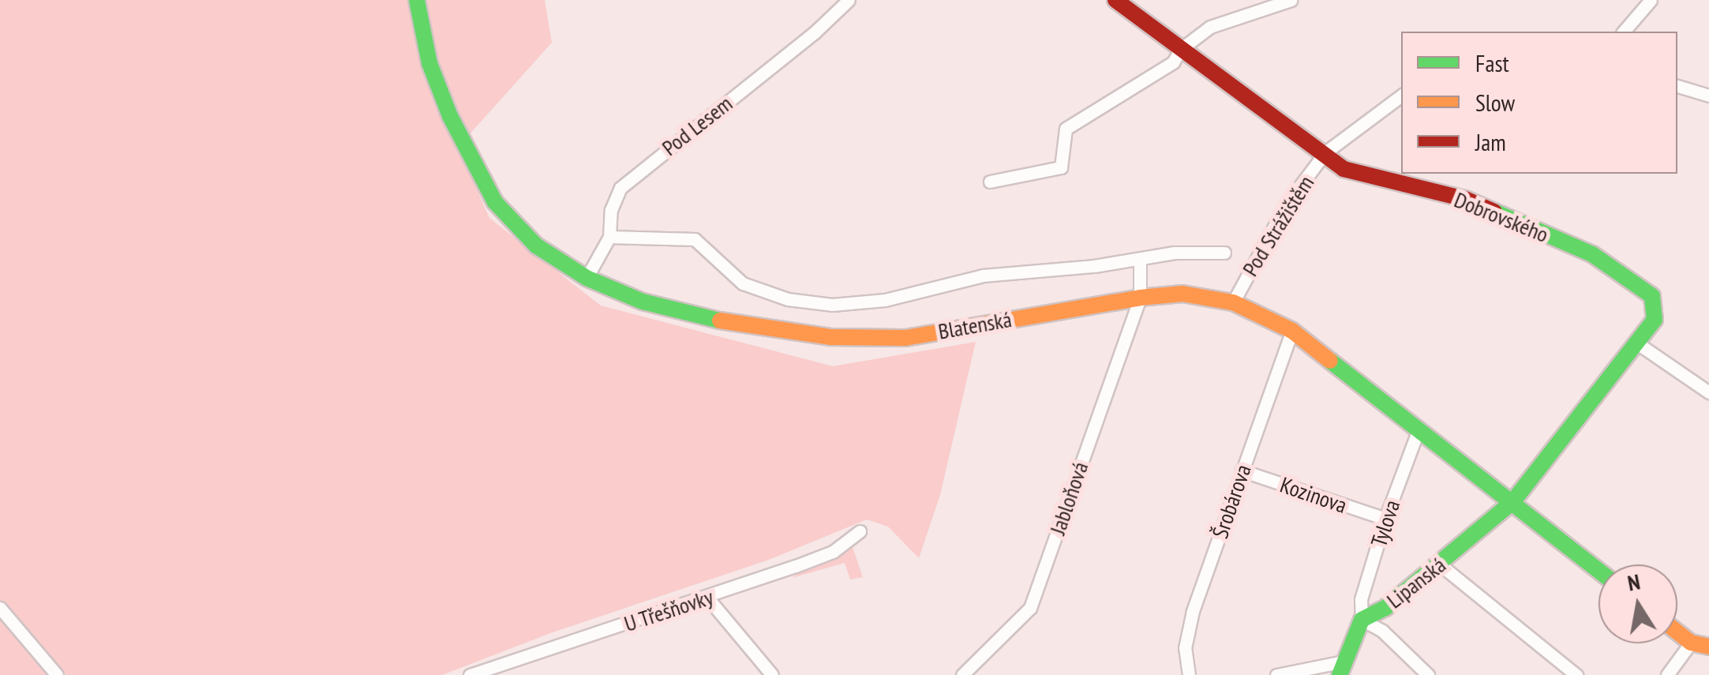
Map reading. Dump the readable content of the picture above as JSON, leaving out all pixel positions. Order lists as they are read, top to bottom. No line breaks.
{"streets":{"street":["Pod Lesem","Dobrovského","Pod Strážištěm","Blatenská","Kozinova","Jabloňová","Šrobárova","Tylova","Lipanská","U Třešňovky"]},"crossings":[["Pod Lesem","Blatenská"],["Dobrovského","Pod Strážištěm"],["Dobrovského","Blatenská"],["Dobrovského","Lipanská"],["Pod Strážištěm","Blatenská"],["Blatenská","Jabloňová"],["Blatenská","Šrobárova"],["Blatenská","Tylova"],["Blatenská","Lipanská"],["Kozinova","Šrobárova"],["Kozinova","Tylova"],["Tylova","Lipanská"]],"legend":["Fast","Slow","Jam"],"north":"top"}
